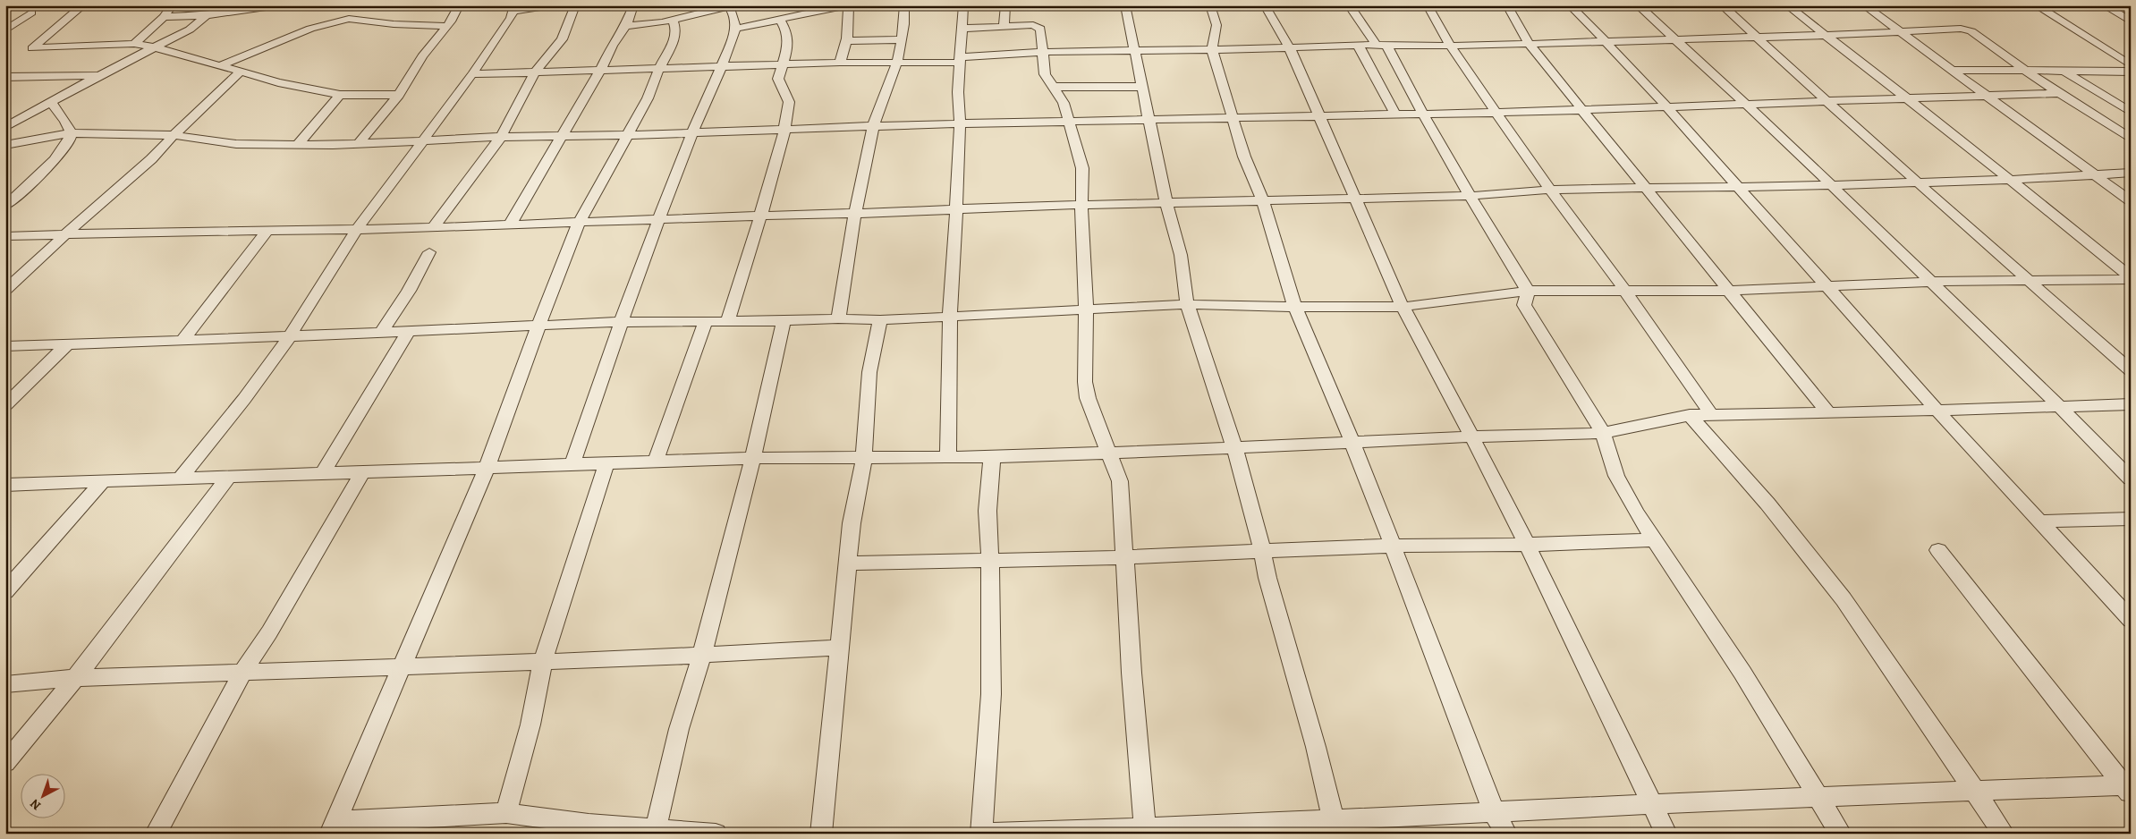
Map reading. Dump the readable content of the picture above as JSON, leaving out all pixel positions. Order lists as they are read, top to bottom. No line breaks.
{"north":"bottom left"}
